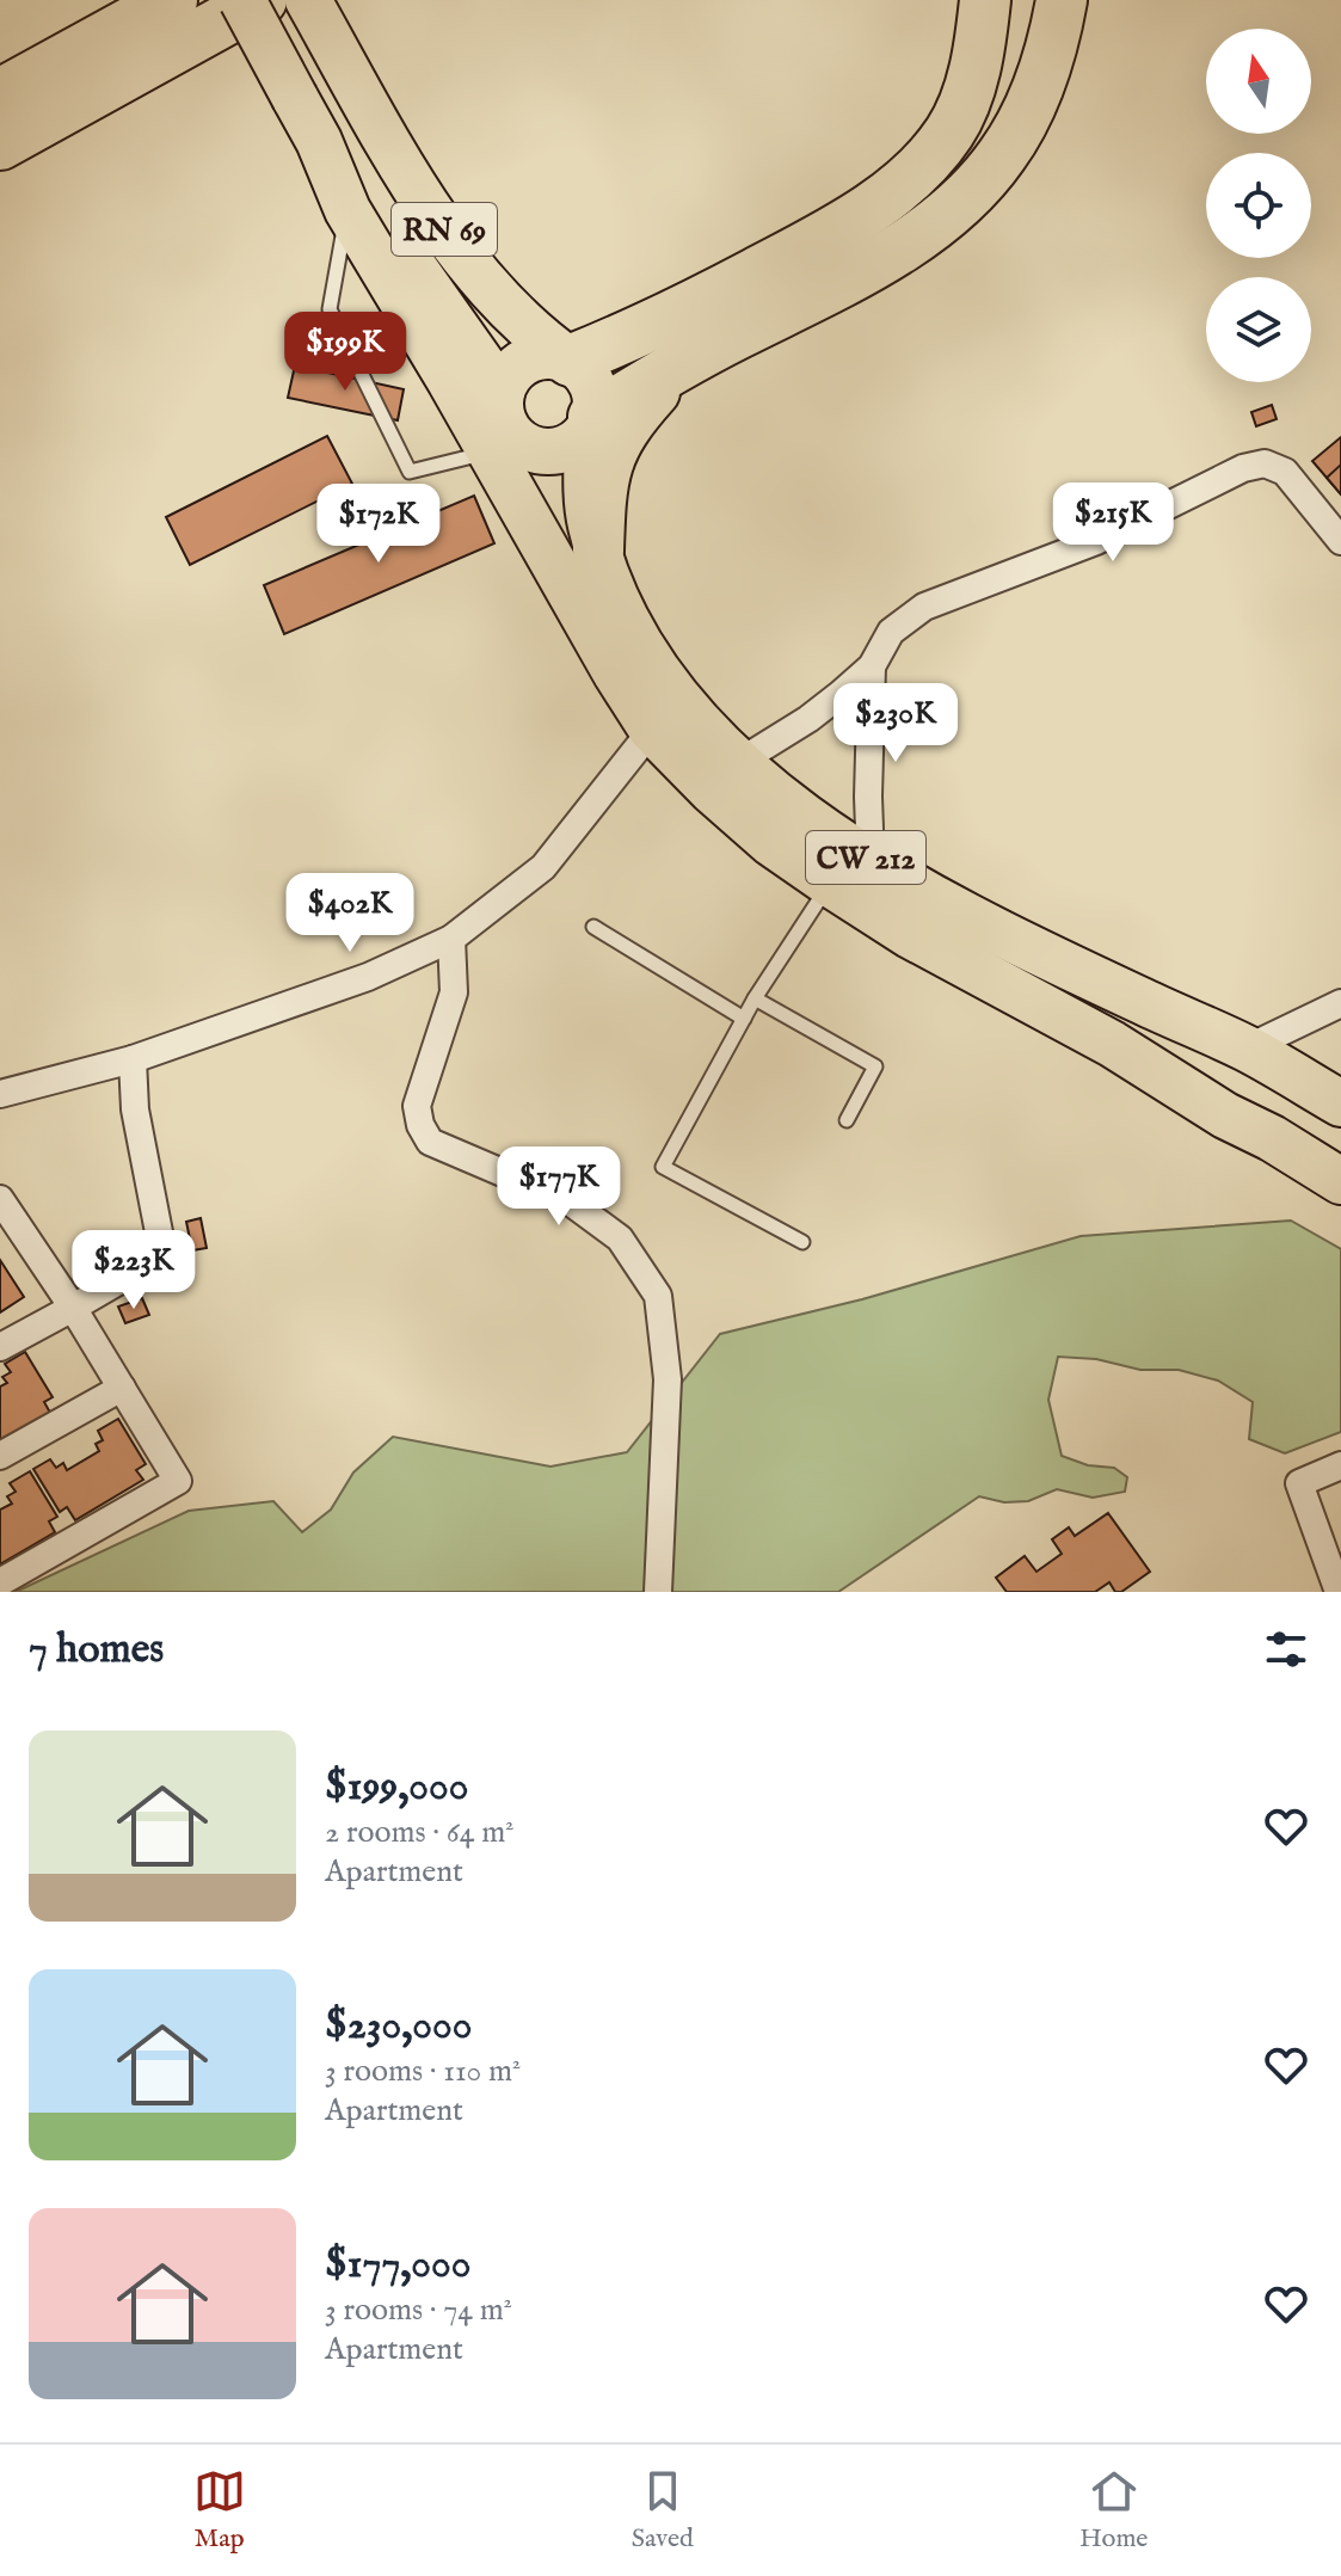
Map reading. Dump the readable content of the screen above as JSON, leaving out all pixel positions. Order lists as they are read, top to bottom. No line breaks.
{"streets":{"highway":["RN 69","CW 212"]},"crossings":[["RN 69","CW 212"]],"north":"top","page":{"price":["$199K","$215K","$172K","$230K","$402K","$177K","$223K"],"heading":"7 homes","list":[{"name":"$199,000","note":"2 rooms · 64 m² · Apartment"},{"name":"$230,000","note":"3 rooms · 110 m² · Apartment"},{"name":"$177,000","note":"3 rooms · 74 m² · Apartment"}],"tabs":["Map","Saved","Home"]}}
